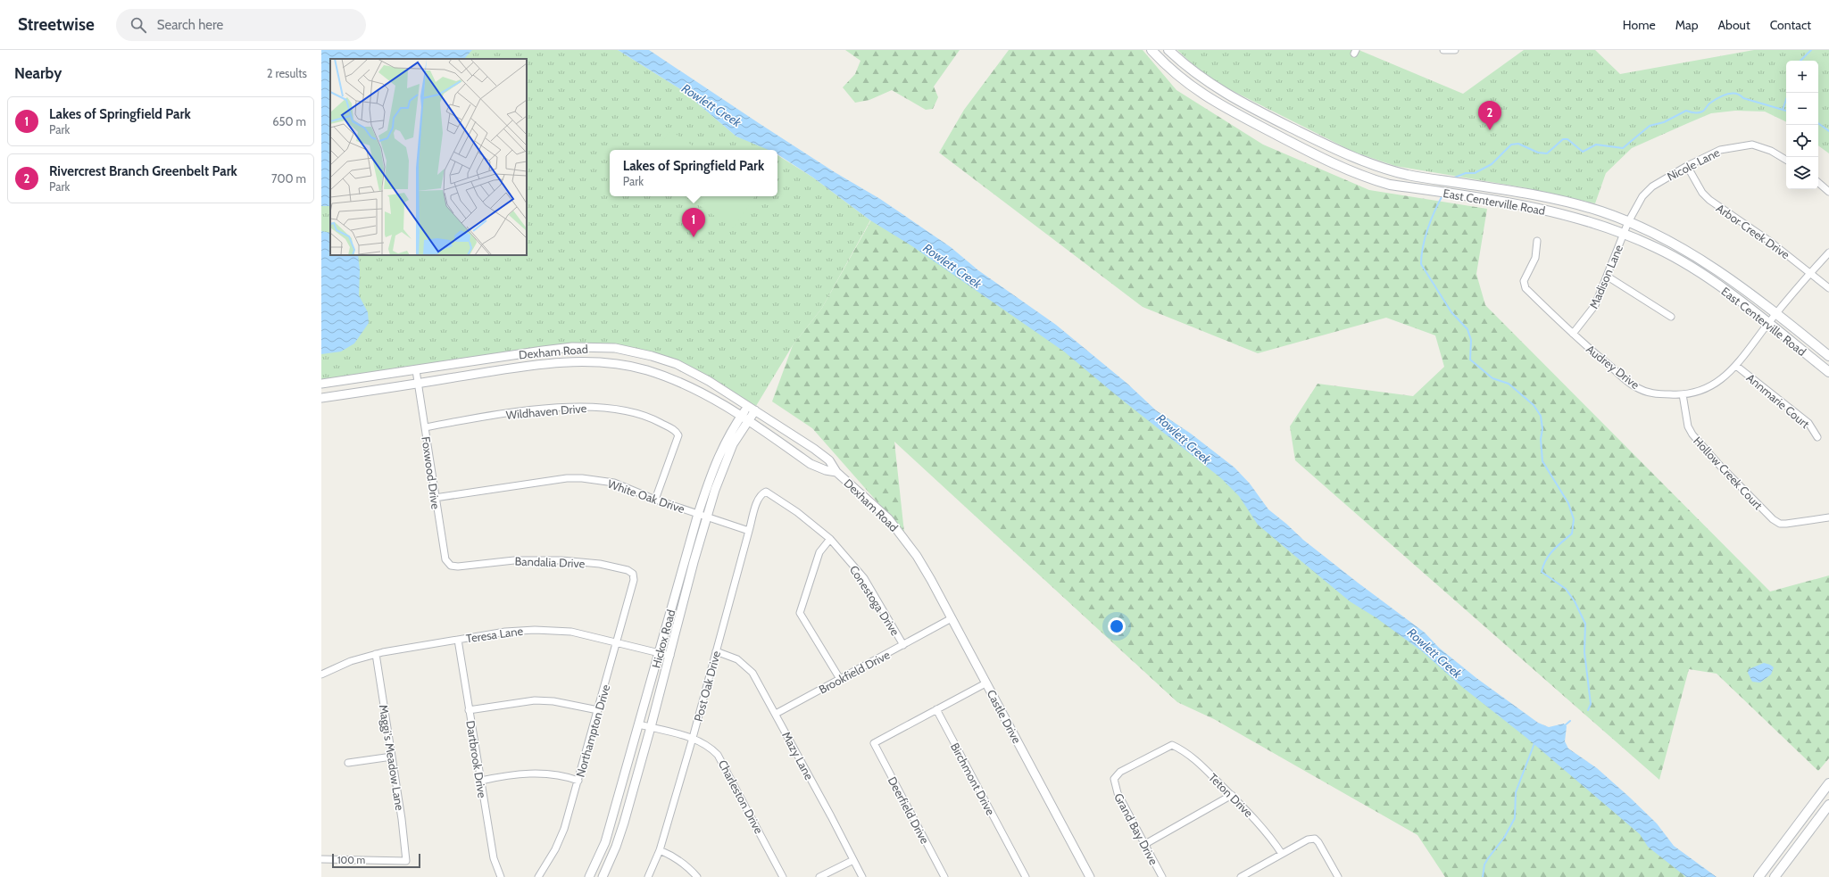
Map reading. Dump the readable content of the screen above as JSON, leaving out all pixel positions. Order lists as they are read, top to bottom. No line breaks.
{"streets":{"main road":["East Centerville Road"],"street":["Nicole Lane","Arbor Creek Drive","Madison Lane","Dexham Road","Audrey Drive","Annmarie Court","Wildhaven Drive","Foxwood Drive","Hollow Creek Court","White Oak Drive","Bandalia Drive","Conestoga Drive","Teresa Lane","Hickox Road","Brookfield Drive","Post Oak Drive","Castle Drive","Northampton Drive","Mazy Lane","Maggi's Meadow Lane","Dartbrook Drive","Birchmont Drive","Teton Drive","Charleston Drive","Deerfield Drive","Grand Bay Drive"]},"crossings":[["Nicole Lane","East Centerville Road"],["Nicole Lane","Arbor Creek Drive"],["Nicole Lane","Madison Lane"],["East Centerville Road","Madison Lane"],["East Centerville Road","Audrey Drive"],["Arbor Creek Drive","Audrey Drive"],["Madison Lane","Audrey Drive"],["Dexham Road","Foxwood Drive"],["Dexham Road","Hickox Road"],["Dexham Road","Castle Drive"],["Audrey Drive","Annmarie Court"],["Audrey Drive","Hollow Creek Court"],["Wildhaven Drive","Foxwood Drive"],["Wildhaven Drive","White Oak Drive"],["Foxwood Drive","White Oak Drive"],["Foxwood Drive","Bandalia Drive"],["White Oak Drive","Hickox Road"],["White Oak Drive","Post Oak Drive"],["Bandalia Drive","Northampton Drive"],["Conestoga Drive","Brookfield Drive"],["Conestoga Drive","Post Oak Drive"],["Teresa Lane","Hickox Road"],["Teresa Lane","Northampton Drive"],["Teresa Lane","Maggi's Meadow Lane"],["Teresa Lane","Dartbrook Drive"],["Hickox Road","Charleston Drive"],["Brookfield Drive","Castle Drive"],["Brookfield Drive","Mazy Lane"],["Post Oak Drive","Mazy Lane"],["Post Oak Drive","Charleston Drive"],["Birchmont Drive","Deerfield Drive"],["Teton Drive","Grand Bay Drive"]],"water":["Rowlett Creek"],"scale_bar":"100 m","page":{"header":"Streetwise","search":"Search here","nav":["Home","Map","About","Contact"],"heading":["Nearby","2 results"],"map_buttons":["+","−"],"list":[{"mark":"1","name":"Lakes of Springfield Park","note":"Park","value":"650 m"},{"mark":"2","name":"Rivercrest Branch Greenbelt Park","note":"Park","value":"700 m"}],"pins":["2","1"],"popup":["Lakes of Springfield Park","Park"],"scale":"100 m"}}
